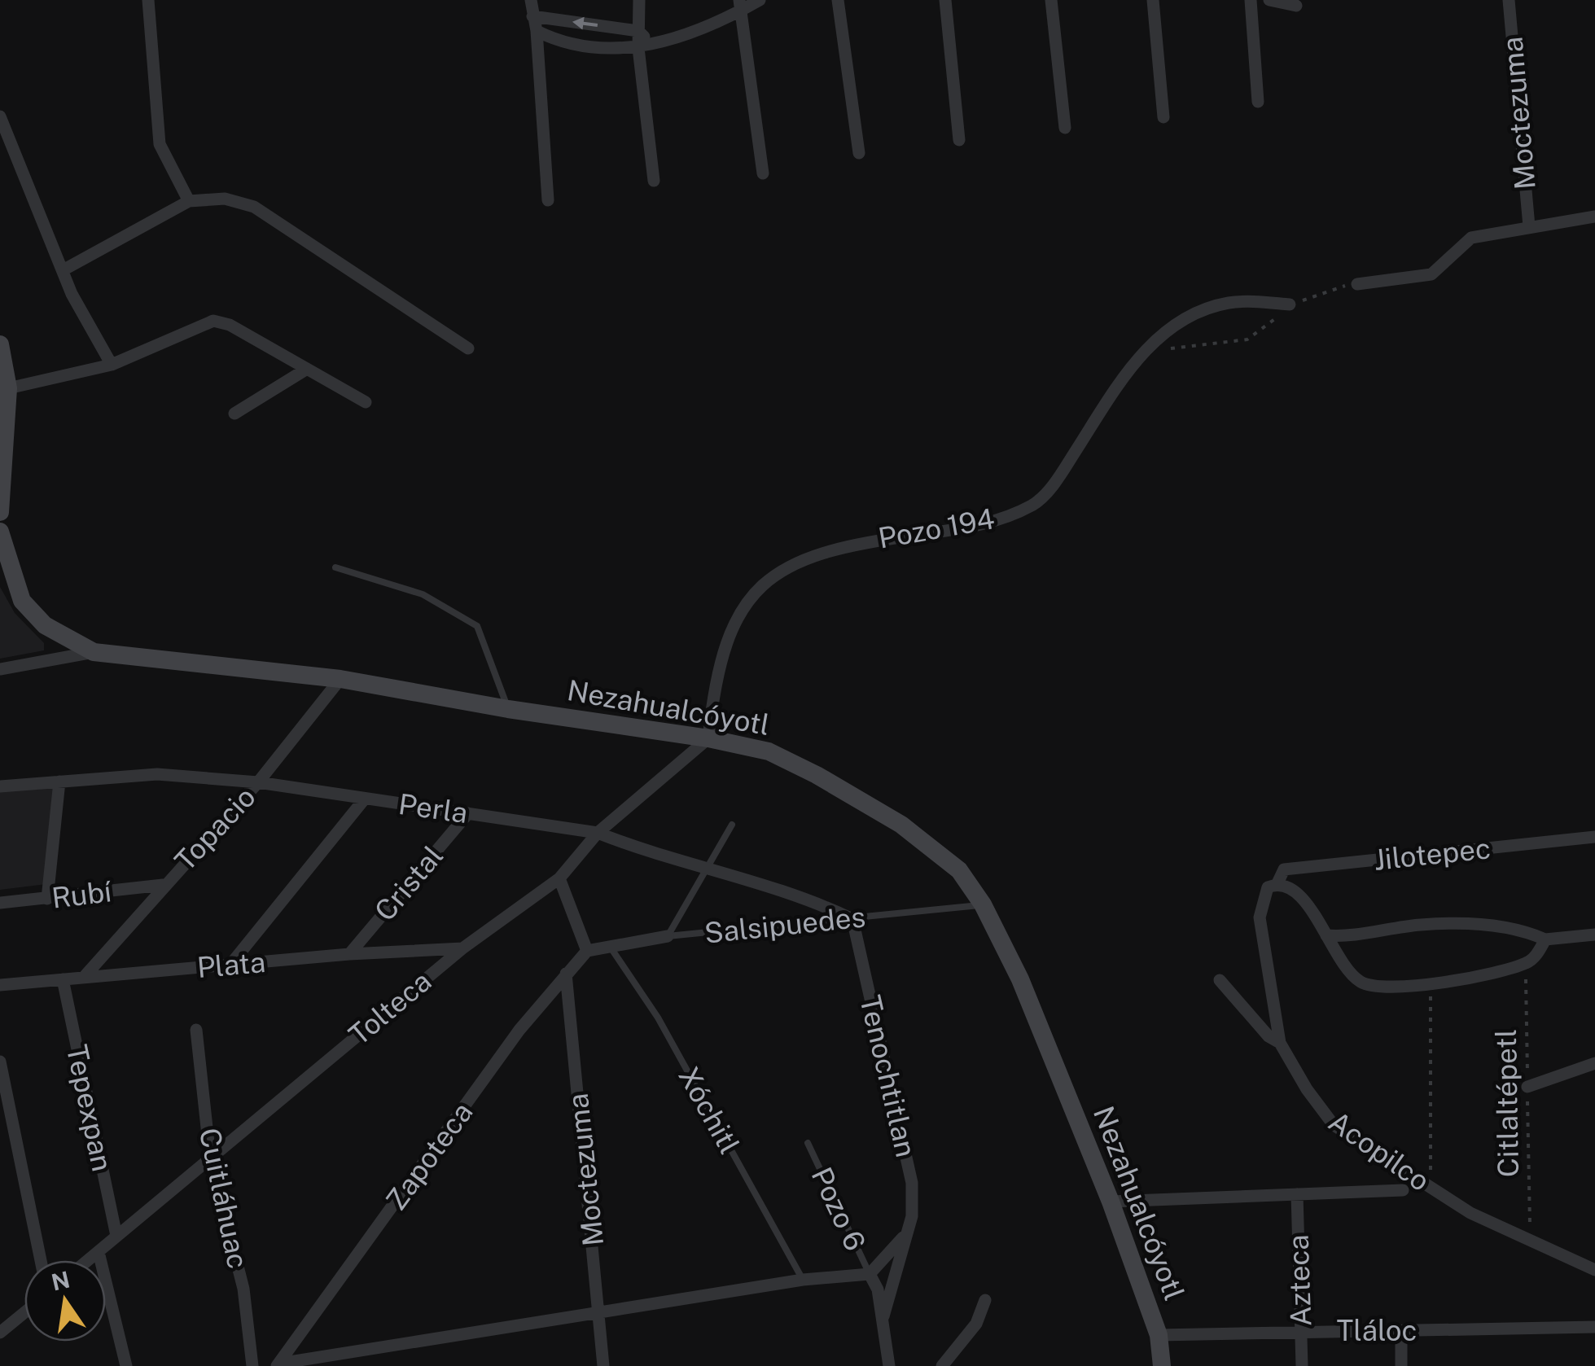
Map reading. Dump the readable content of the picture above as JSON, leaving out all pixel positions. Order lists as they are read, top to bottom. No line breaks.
{"streets":{"main road":["Nezahualcóyotl"],"street":["Moctezuma","Pozo 194","Perla","Topacio","Jilotepec","Cristal","Rubí","Salsipuedes","Plata","Tolteca","Tenochtitlan","Tepexpan","Acopilco","Zapoteca","Cuitláhuac","Azteca","Tláloc"],"lane":["Xóchitl","Pozo 6"],"path":["Citlaltépetl"]},"crossings":[["Moctezuma","Zapoteca"],["Pozo 194","Nezahualcóyotl"],["Pozo 194","Tolteca"],["Nezahualcóyotl","Topacio"],["Nezahualcóyotl","Salsipuedes"],["Nezahualcóyotl","Tolteca"],["Nezahualcóyotl","Tláloc"],["Perla","Topacio"],["Perla","Cristal"],["Perla","Salsipuedes"],["Perla","Tolteca"],["Perla","Tenochtitlan"],["Topacio","Rubí"],["Topacio","Plata"],["Jilotepec","Acopilco"],["Cristal","Plata"],["Salsipuedes","Tenochtitlan"],["Salsipuedes","Xóchitl"],["Salsipuedes","Zapoteca"],["Plata","Tolteca"],["Plata","Tepexpan"],["Tolteca","Tepexpan"],["Tolteca","Cuitláhuac"],["Citlaltépetl","Acopilco"],["Azteca","Tláloc"]],"north":"top"}
